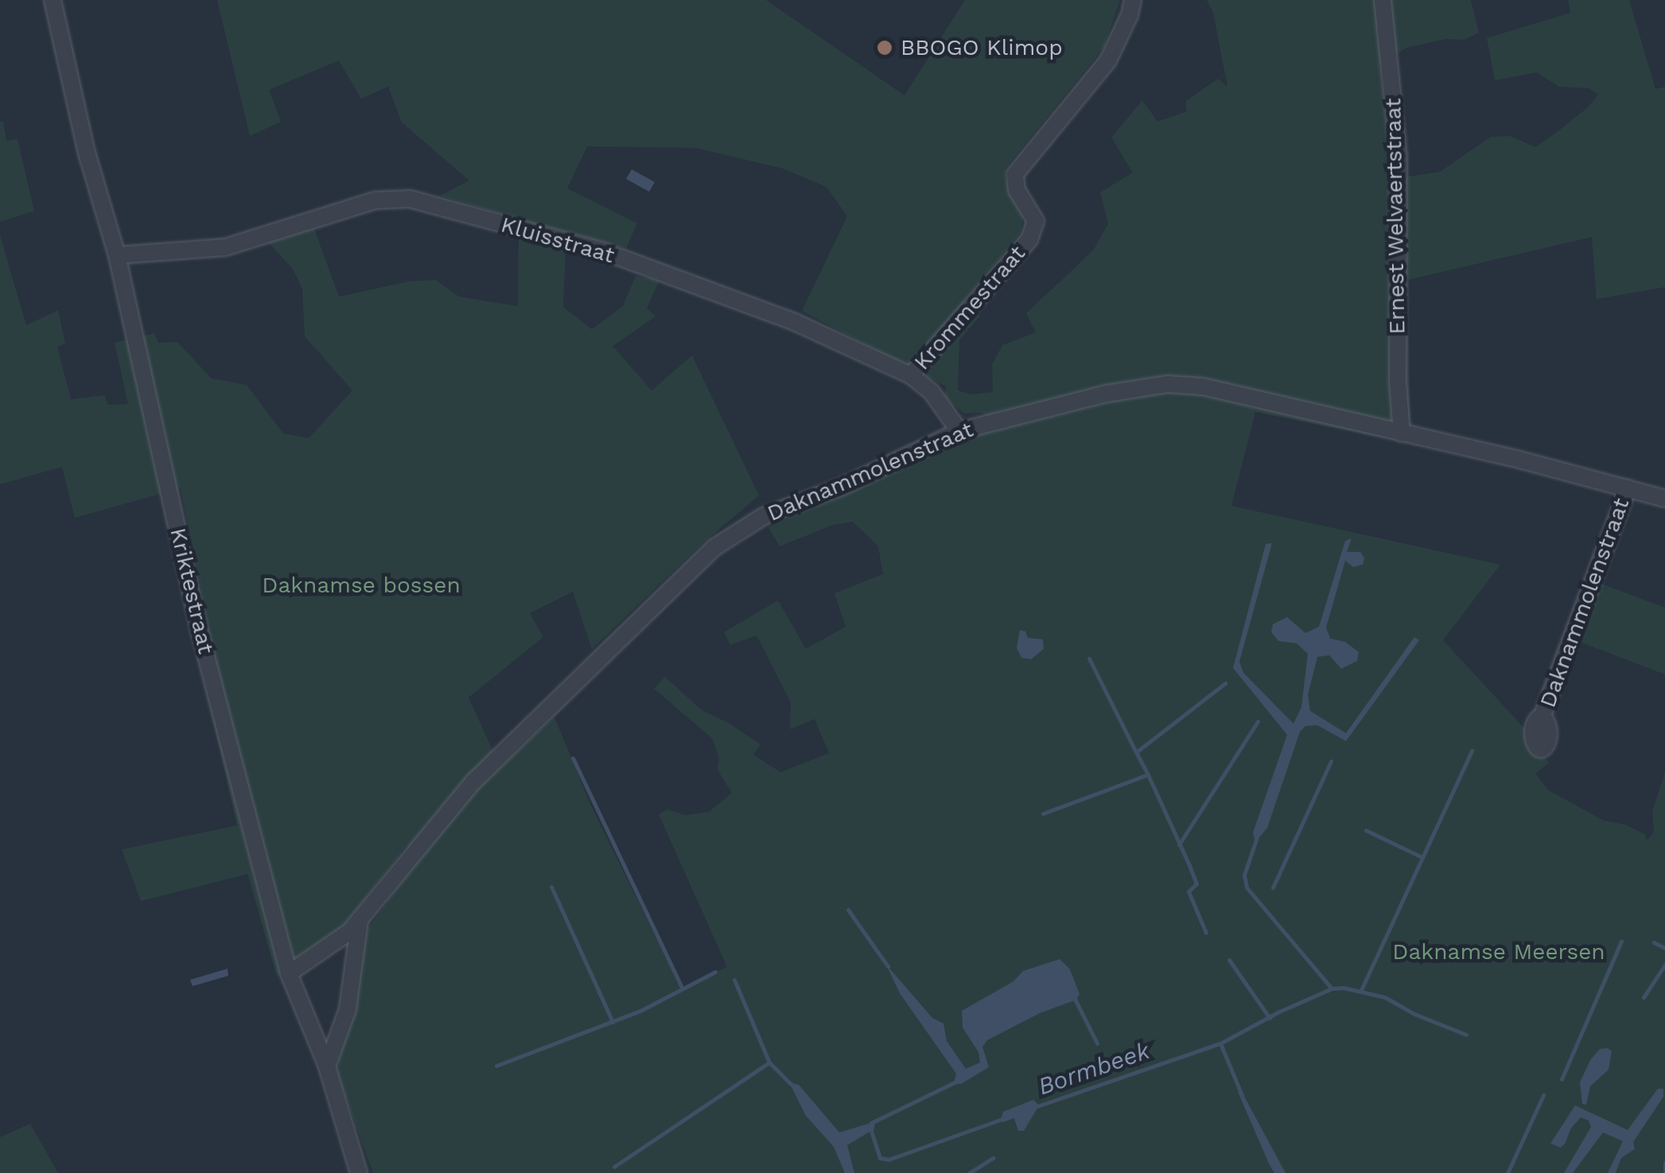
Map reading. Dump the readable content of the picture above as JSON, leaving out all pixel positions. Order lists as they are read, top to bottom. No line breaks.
{"streets":{"street":["Ernest Welvaertstraat","Kluisstraat","Krommestraat","Daknammolenstraat","Kriktestraat"]},"crossings":[["Ernest Welvaertstraat","Daknammolenstraat"],["Kluisstraat","Krommestraat"],["Kluisstraat","Daknammolenstraat"],["Kluisstraat","Kriktestraat"],["Daknammolenstraat","Kriktestraat"]],"water":["Bormbeek"],"parks":["Daknamse bossen","Daknamse Meersen"],"places":["BBOGO Klimop"]}
